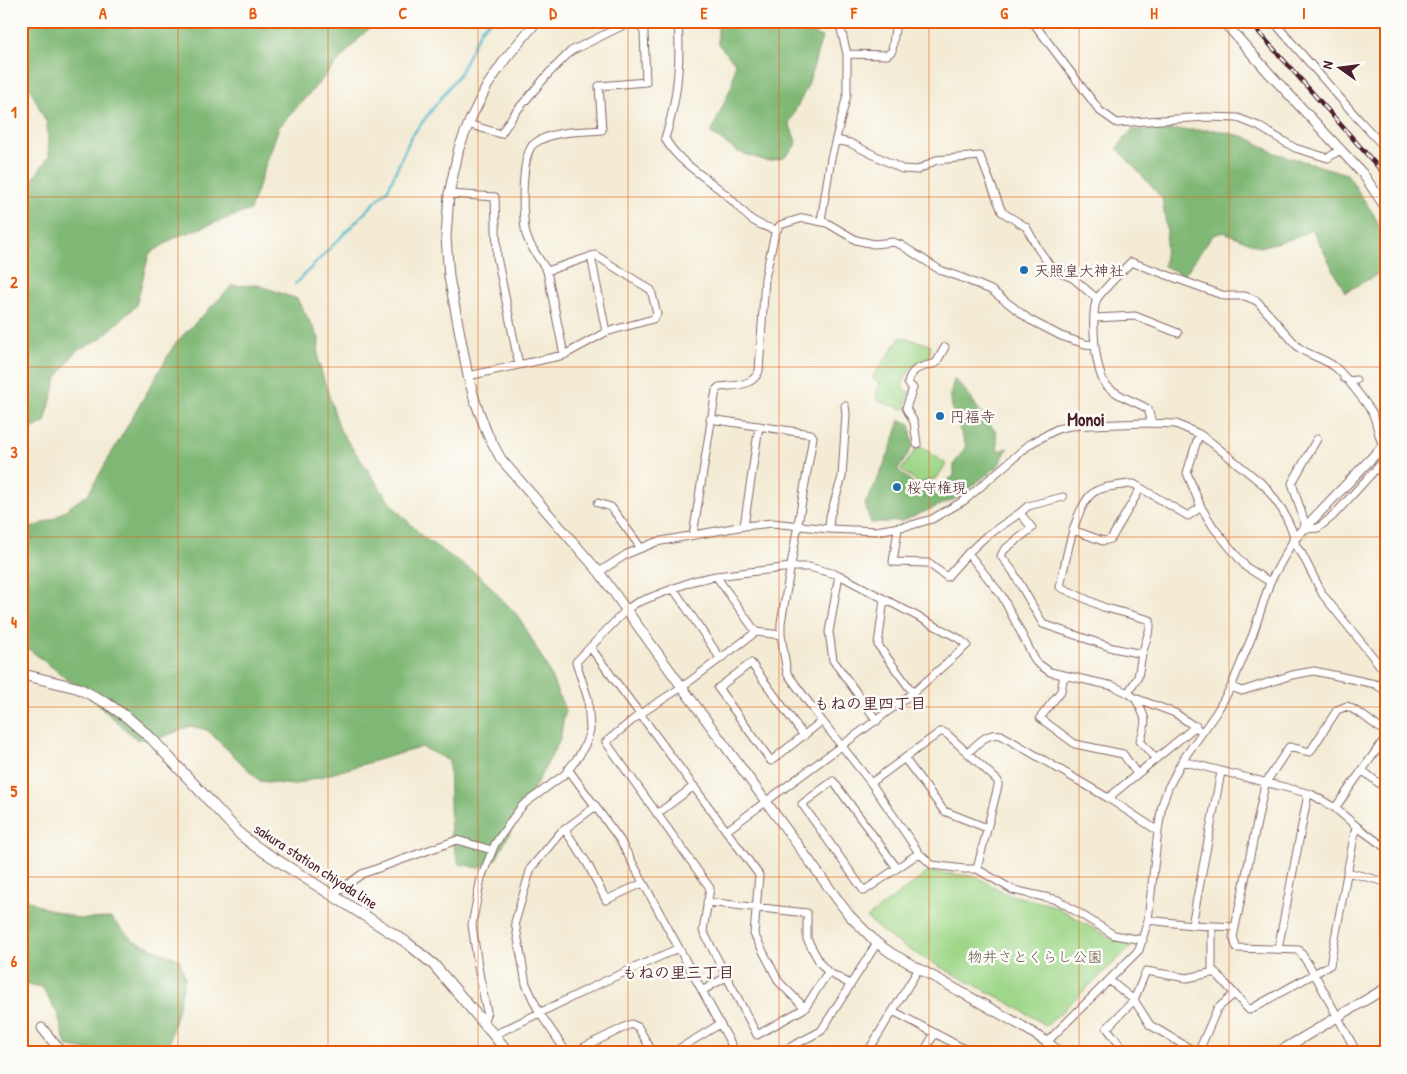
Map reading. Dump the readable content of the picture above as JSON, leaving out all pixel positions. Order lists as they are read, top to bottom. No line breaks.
{"streets":{"main road":["sakura station chiyoda line"]},"districts":["Monoi","もねの里四丁目","もねの里三丁目"],"parks":["物井さとくらし公園"],"places":["天照皇大神社","円福寺","桜守権現"],"north":"left","grid":{"columns":["A","B","C","D","E","F","G","H","I"],"rows":["1","2","3","4","5","6"]}}
